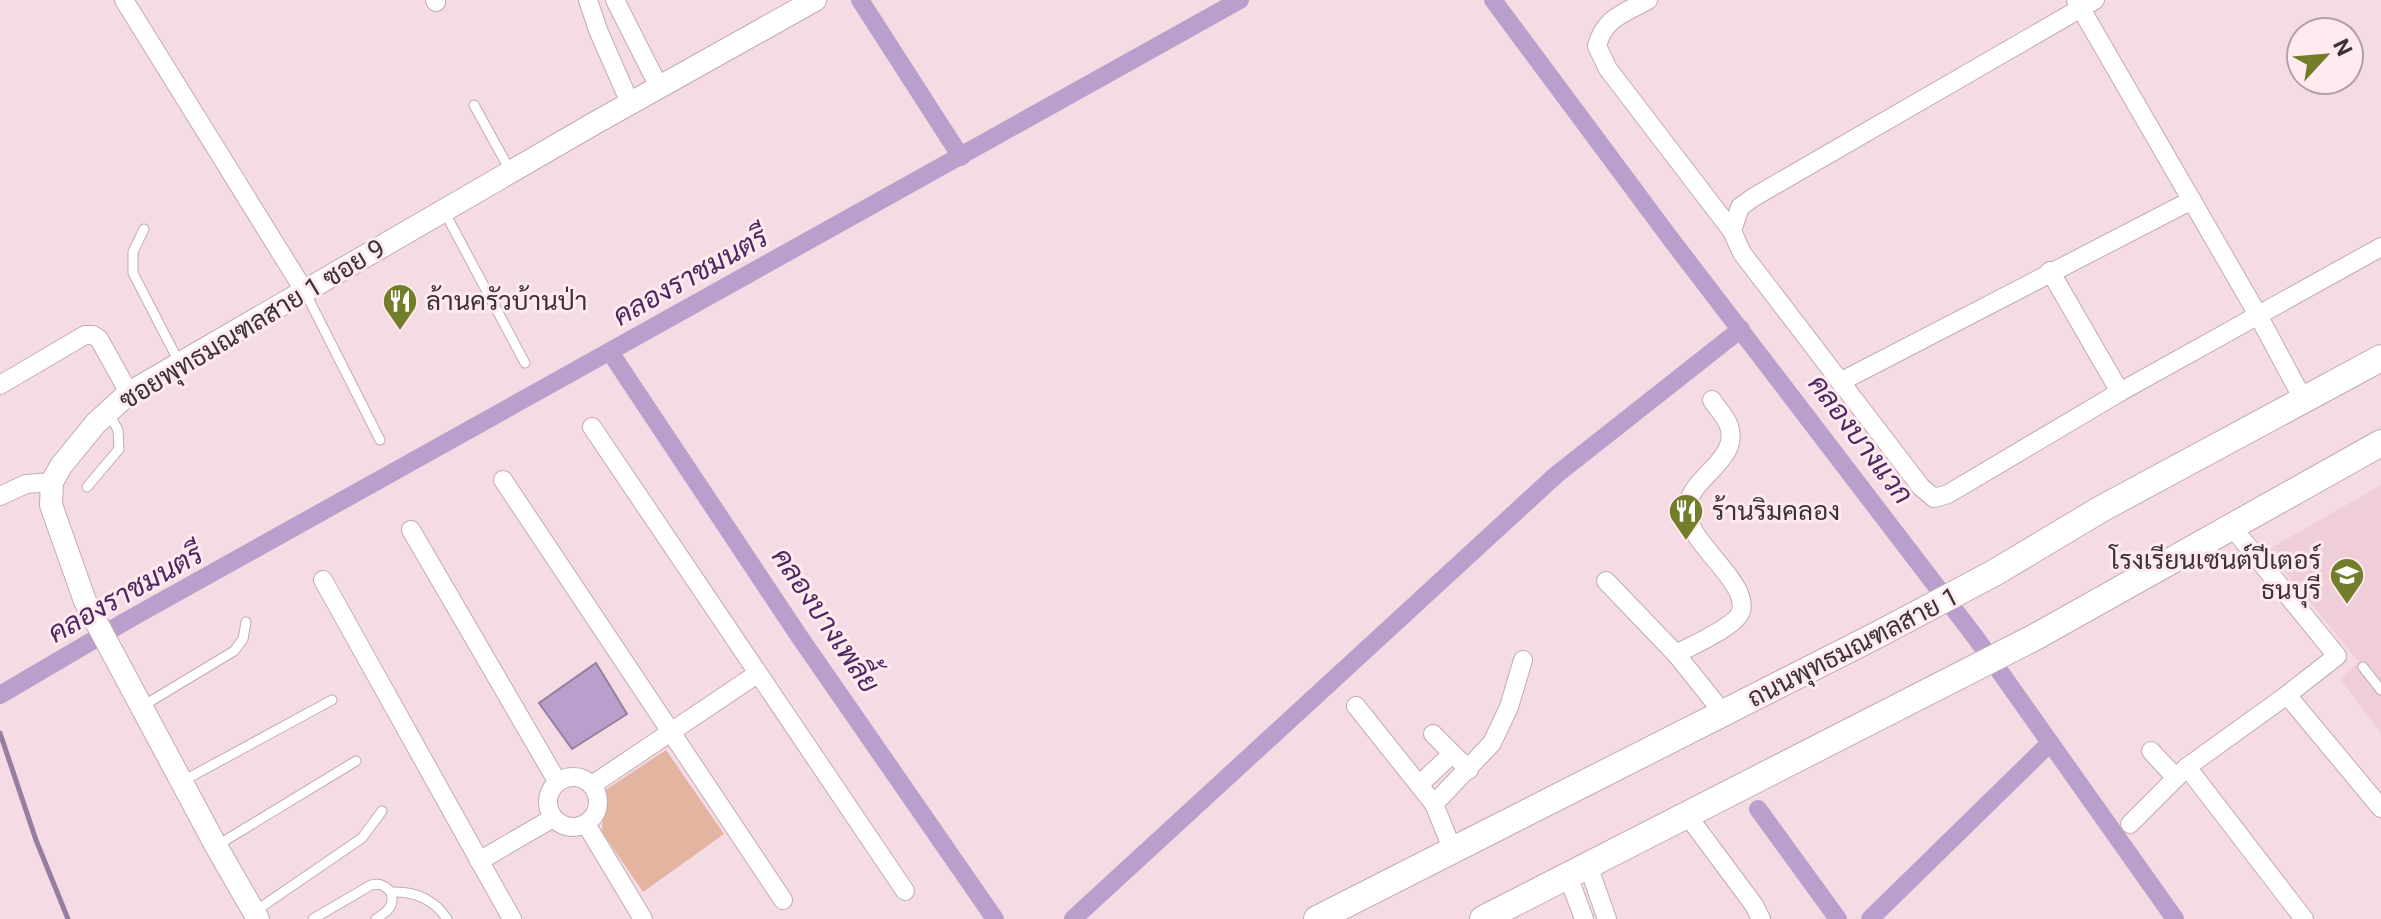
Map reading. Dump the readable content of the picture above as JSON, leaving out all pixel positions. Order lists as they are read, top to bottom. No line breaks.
{"streets":{"main road":["ถนนพุทธมณฑลสาย 1"],"street":["ซอยพุทธมณฑลสาย 1 ซอย 9"]},"water":["คลองราชมนตรี","คลองบางแวก","คลองบางเพลี้ย"],"places":{"restaurant":["ล้านครัวบ้านป่า","ร้านริมคลอง"],"school or university":["โรงเรียนเซนต์ปีเตอร์ ธนบุรี"]},"north":"top right"}
